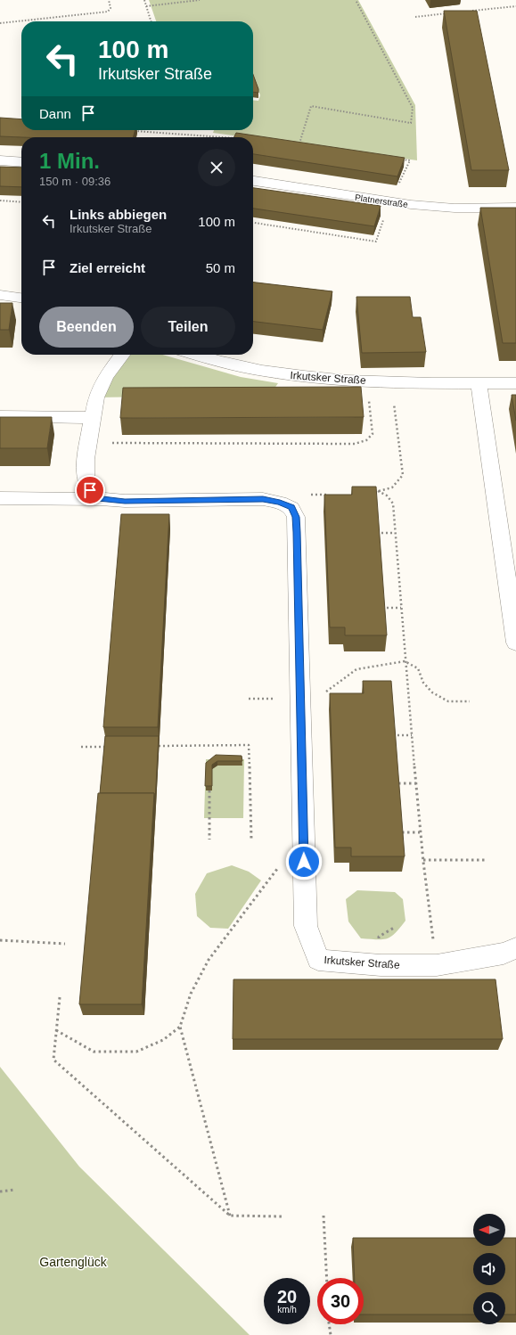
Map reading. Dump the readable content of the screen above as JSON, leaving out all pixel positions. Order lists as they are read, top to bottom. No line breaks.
{"streets":{"street":["Platnerstraße","Irkutsker Straße"]},"parks":["Gartenglück"],"north":"left","page":{"turn":["100 m","Irkutsker Straße"],"then":"Dann","heading":["1 Min.","150 m · 09:36"],"list":[{"name":"Links abbiegen","note":"Irkutsker Straße","value":"100 m"},{"name":"Ziel erreicht","value":"50 m"}],"buttons":["Beenden","Teilen"],"speed":"20 km/h","limit":"30"}}
